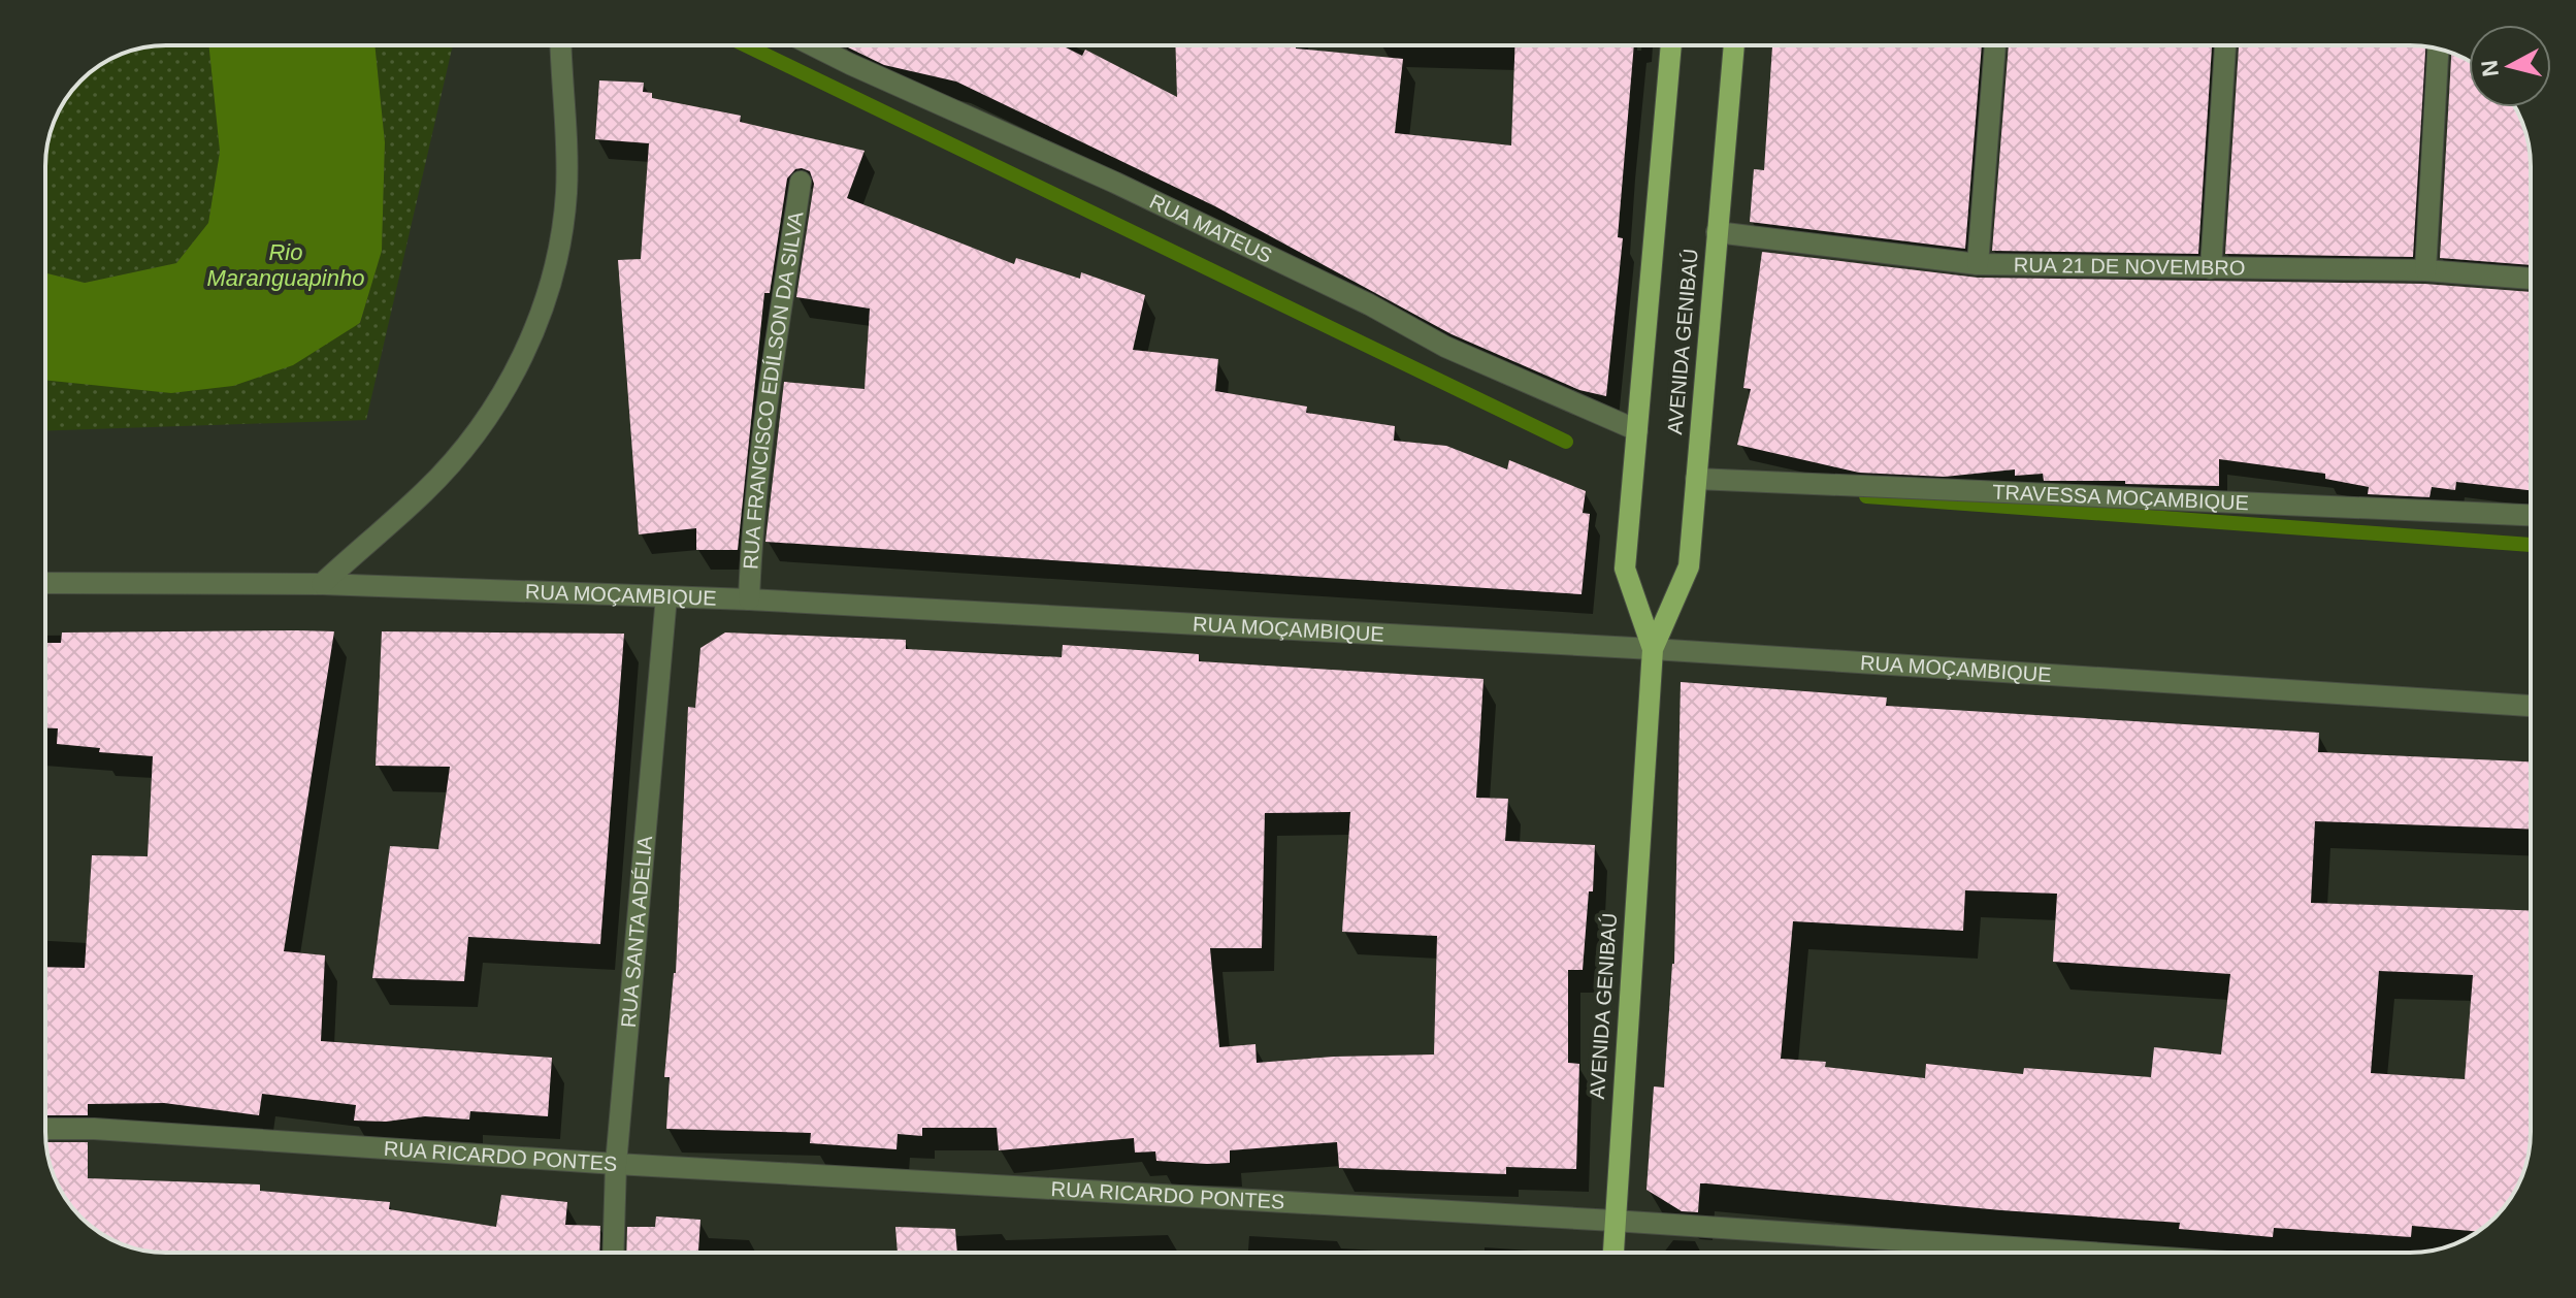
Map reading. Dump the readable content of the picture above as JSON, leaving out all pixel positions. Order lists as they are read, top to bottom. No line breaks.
{"streets":{"main road":["AVENIDA GENIBAÚ"],"street":["RUA MATEUS","RUA 21 DE NOVEMBRO","RUA FRANCISCO EDÍLSON DA SILVA","TRAVESSA MOÇAMBIQUE","RUA MOÇAMBIQUE","RUA SANTA ADÉLIA","RUA RICARDO PONTES"]},"crossings":[["RUA MATEUS","AVENIDA GENIBAÚ"],["RUA 21 DE NOVEMBRO","AVENIDA GENIBAÚ"],["AVENIDA GENIBAÚ","TRAVESSA MOÇAMBIQUE"],["AVENIDA GENIBAÚ","RUA MOÇAMBIQUE"],["AVENIDA GENIBAÚ","RUA RICARDO PONTES"],["RUA FRANCISCO EDÍLSON DA SILVA","RUA MOÇAMBIQUE"],["RUA MOÇAMBIQUE","RUA SANTA ADÉLIA"],["RUA SANTA ADÉLIA","RUA RICARDO PONTES"]],"water":["Rio Maranguapinho"],"north":"left"}
